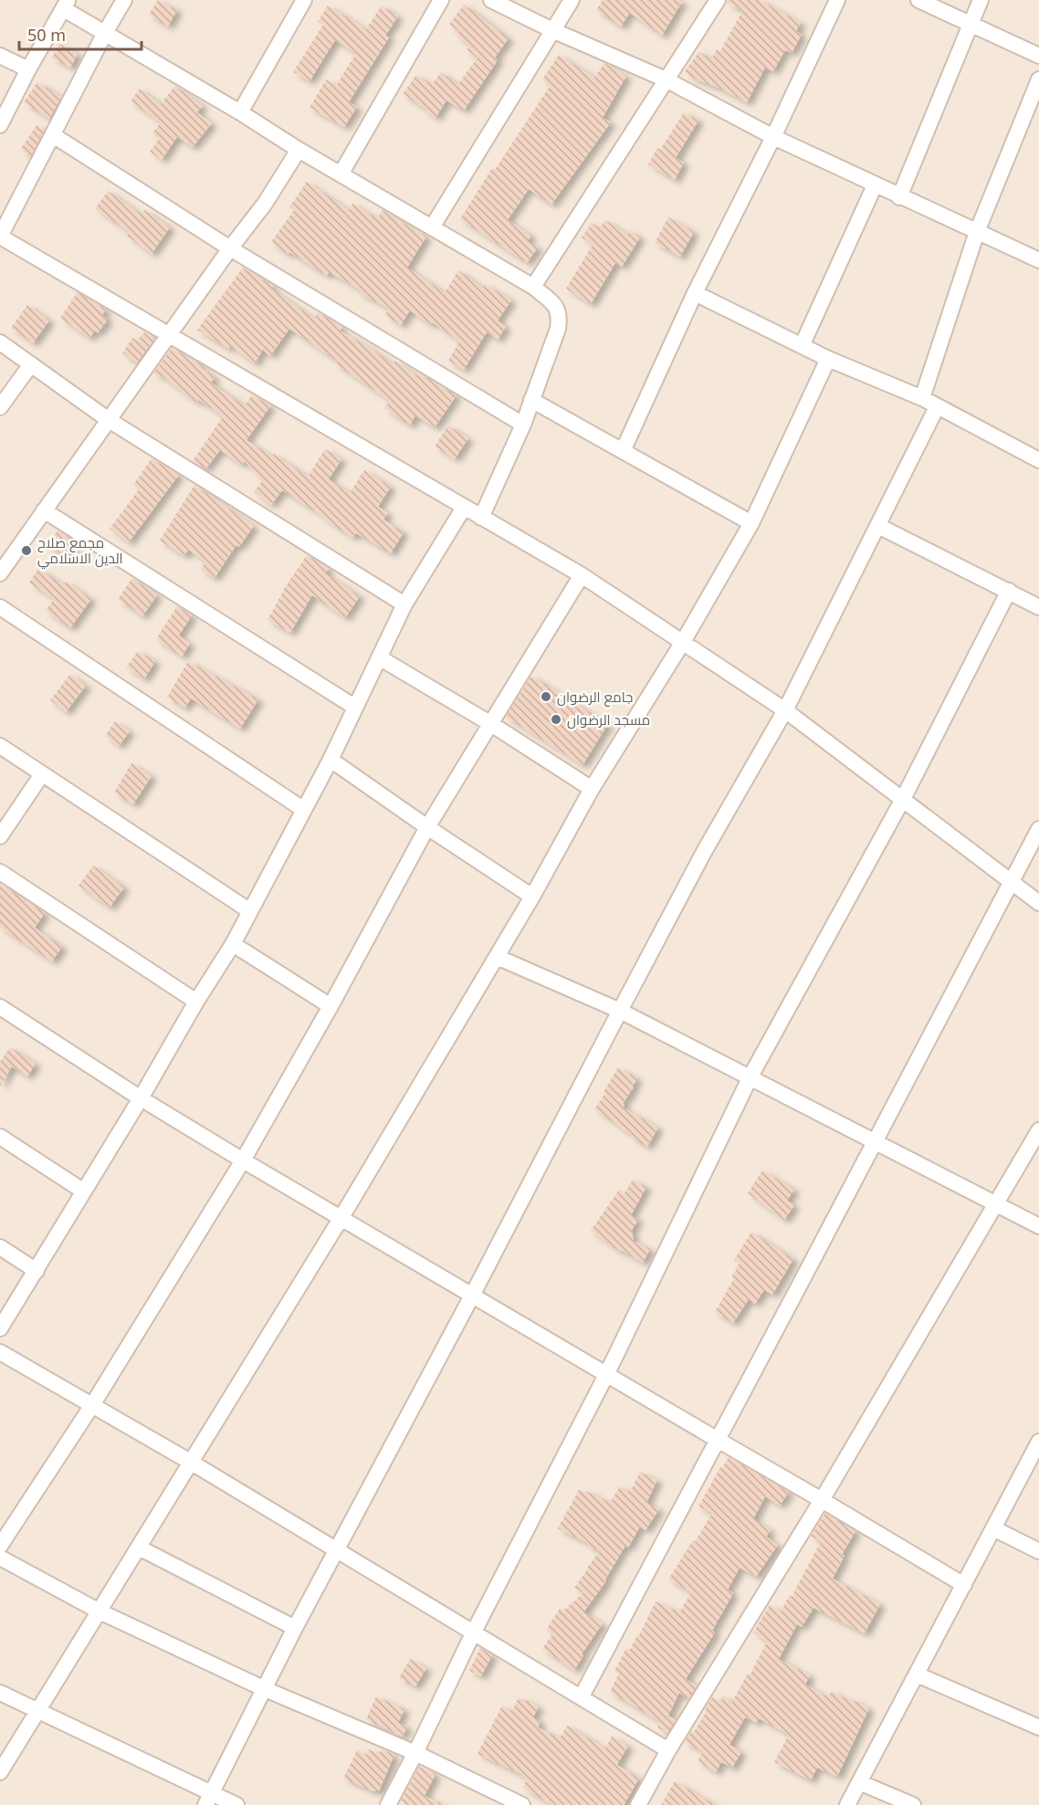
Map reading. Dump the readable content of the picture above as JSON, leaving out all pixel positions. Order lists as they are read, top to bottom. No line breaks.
{"places":["مجمع صلاح الدين الاسلامي","جامع الرضوان","مسجد الرضوان"],"scale_bar":"50 m"}
